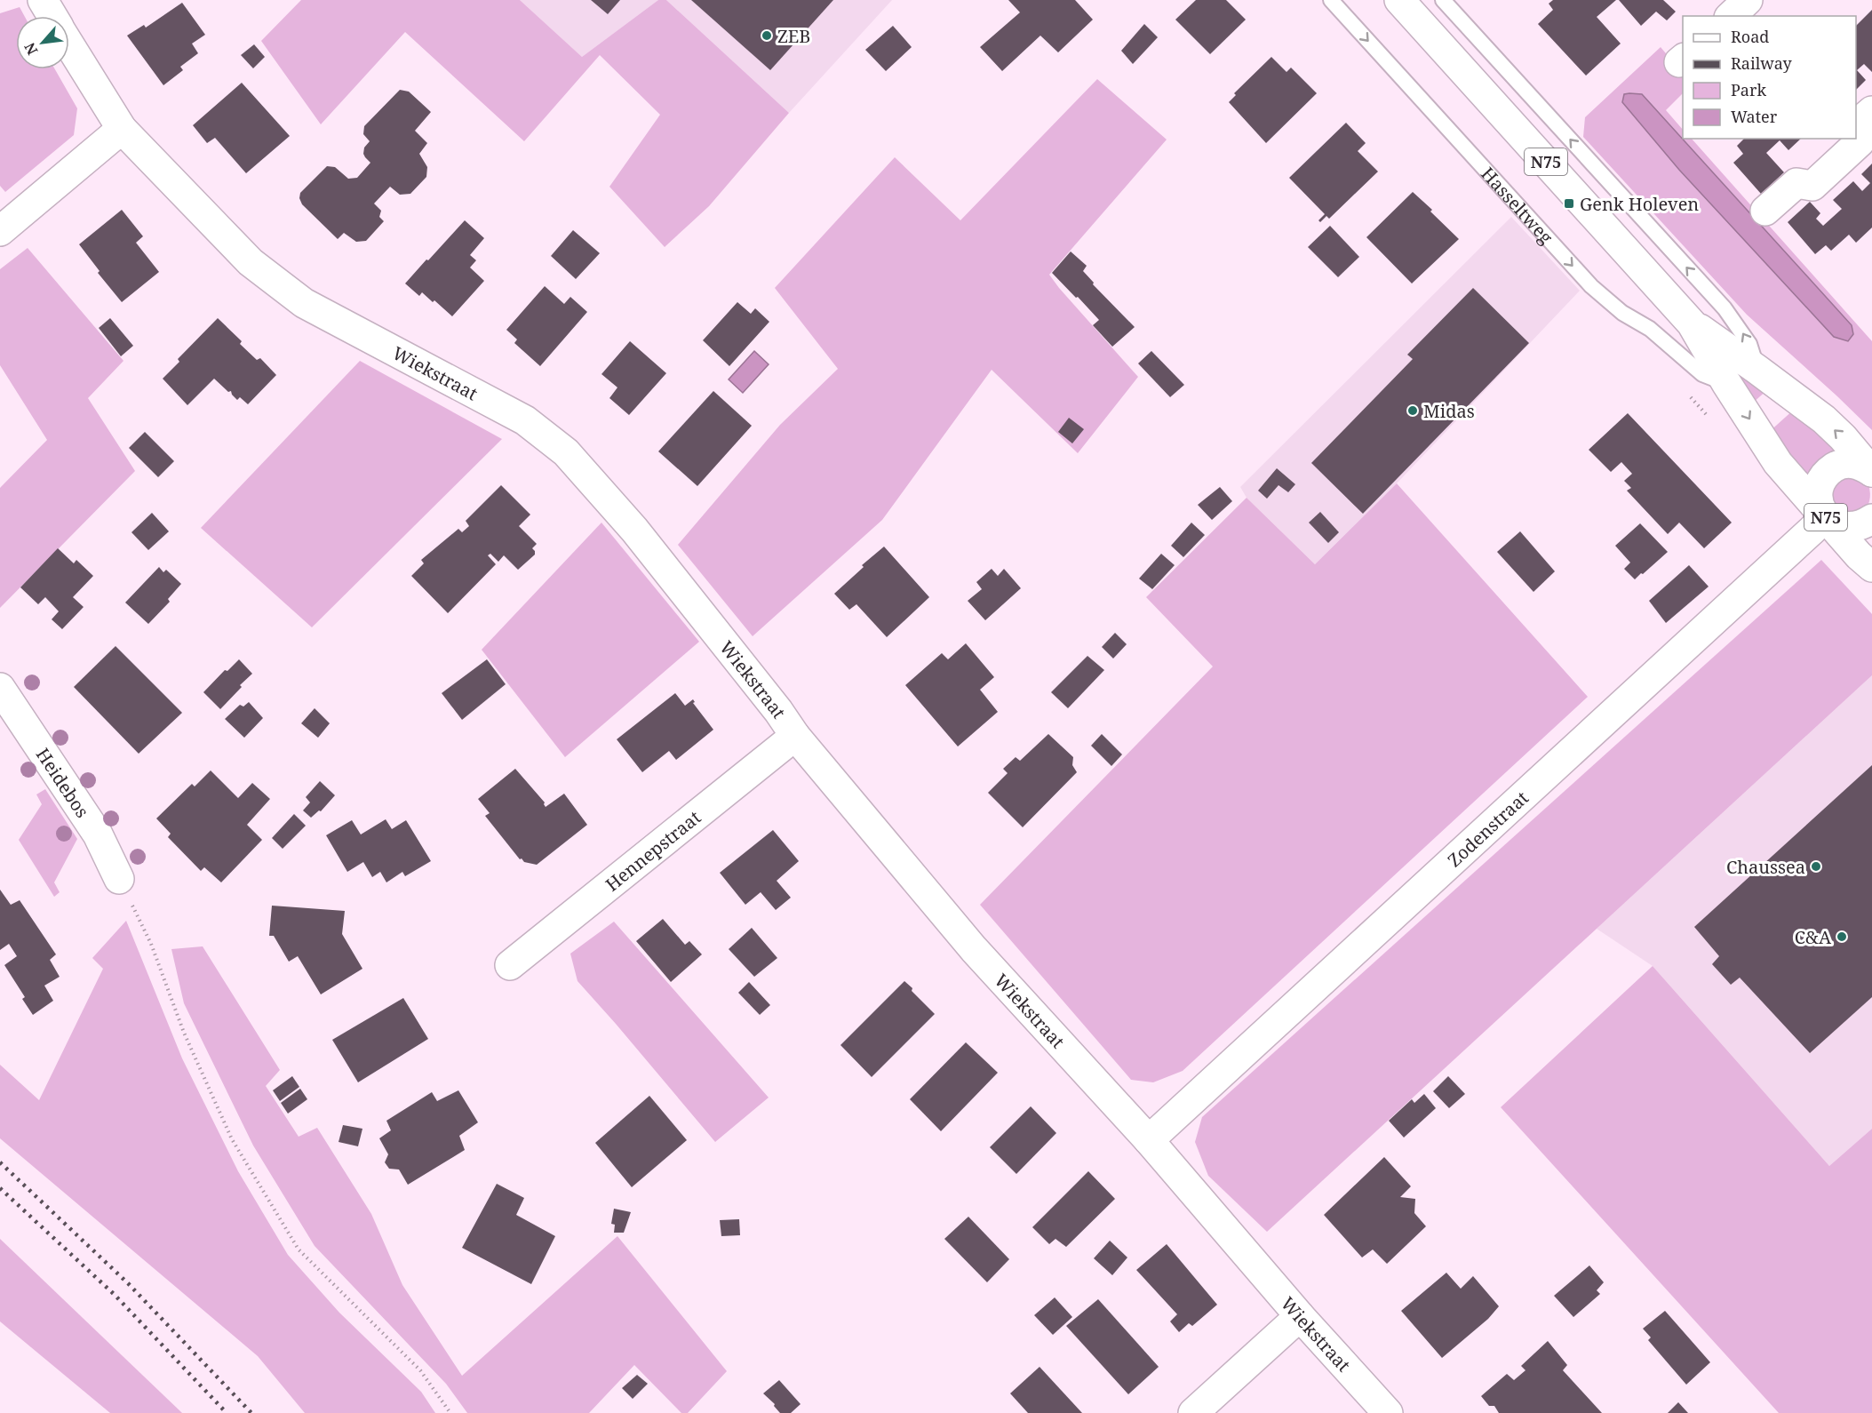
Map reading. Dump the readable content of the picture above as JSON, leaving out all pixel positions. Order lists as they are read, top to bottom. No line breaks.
{"streets":{"street":["N75","Wiekstraat","Heidebos","Zodenstraat","Hennepstraat"],"lane":["Hasseltweg"]},"crossings":[["N75","Hasseltweg"],["N75","Zodenstraat"],["Wiekstraat","Zodenstraat"],["Wiekstraat","Hennepstraat"]],"places":{"other":["ZEB","Midas","Chaussea","C&A"],"transit":["Genk Holeven"]},"legend":["Road","Railway","Park","Water"],"north":"bottom left"}
